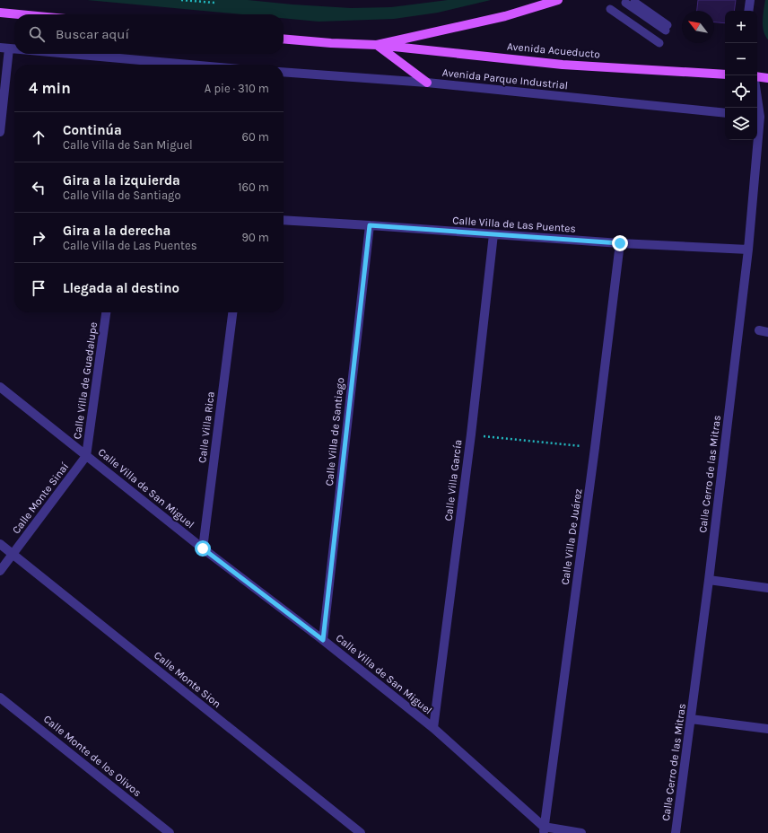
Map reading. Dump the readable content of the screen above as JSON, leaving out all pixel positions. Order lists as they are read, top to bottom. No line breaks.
{"streets":{"main road":["Avenida Acueducto"],"street":["Avenida Parque Industrial","Calle Villa de Las Puentes","Calle Villa de Guadalupe","Calle Villa Rica","Calle Villa de Santiago","Calle Cerro de las Mitras","Calle Villa García","Calle Villa de San Miguel","Calle Monte Sinaí","Calle Villa De Juárez","Calle Monte Sion","Calle Monte de los Olivos"]},"crossings":[["Calle Villa de Las Puentes","Calle Villa de Santiago"],["Calle Villa de Las Puentes","Calle Cerro de las Mitras"],["Calle Villa de Las Puentes","Calle Villa García"],["Calle Villa de Las Puentes","Calle Villa De Juárez"],["Calle Villa de Guadalupe","Calle Villa de San Miguel"],["Calle Villa de Guadalupe","Calle Monte Sinaí"],["Calle Villa Rica","Calle Villa de San Miguel"],["Calle Villa de Santiago","Calle Villa de San Miguel"],["Calle Villa García","Calle Villa de San Miguel"],["Calle Villa de San Miguel","Calle Monte Sinaí"],["Calle Villa de San Miguel","Calle Villa De Juárez"],["Calle Monte Sinaí","Calle Monte Sion"]],"north":"top left","page":{"map_buttons":["+","−"],"search":"Buscar aquí","heading":["4 min","A pie · 310 m"],"list":[["Continúa","Calle Villa de San Miguel","60 m"],["Gira a la izquierda","Calle Villa de Santiago","160 m"],["Gira a la derecha","Calle Villa de Las Puentes","90 m"],"Llegada al destino"]}}
